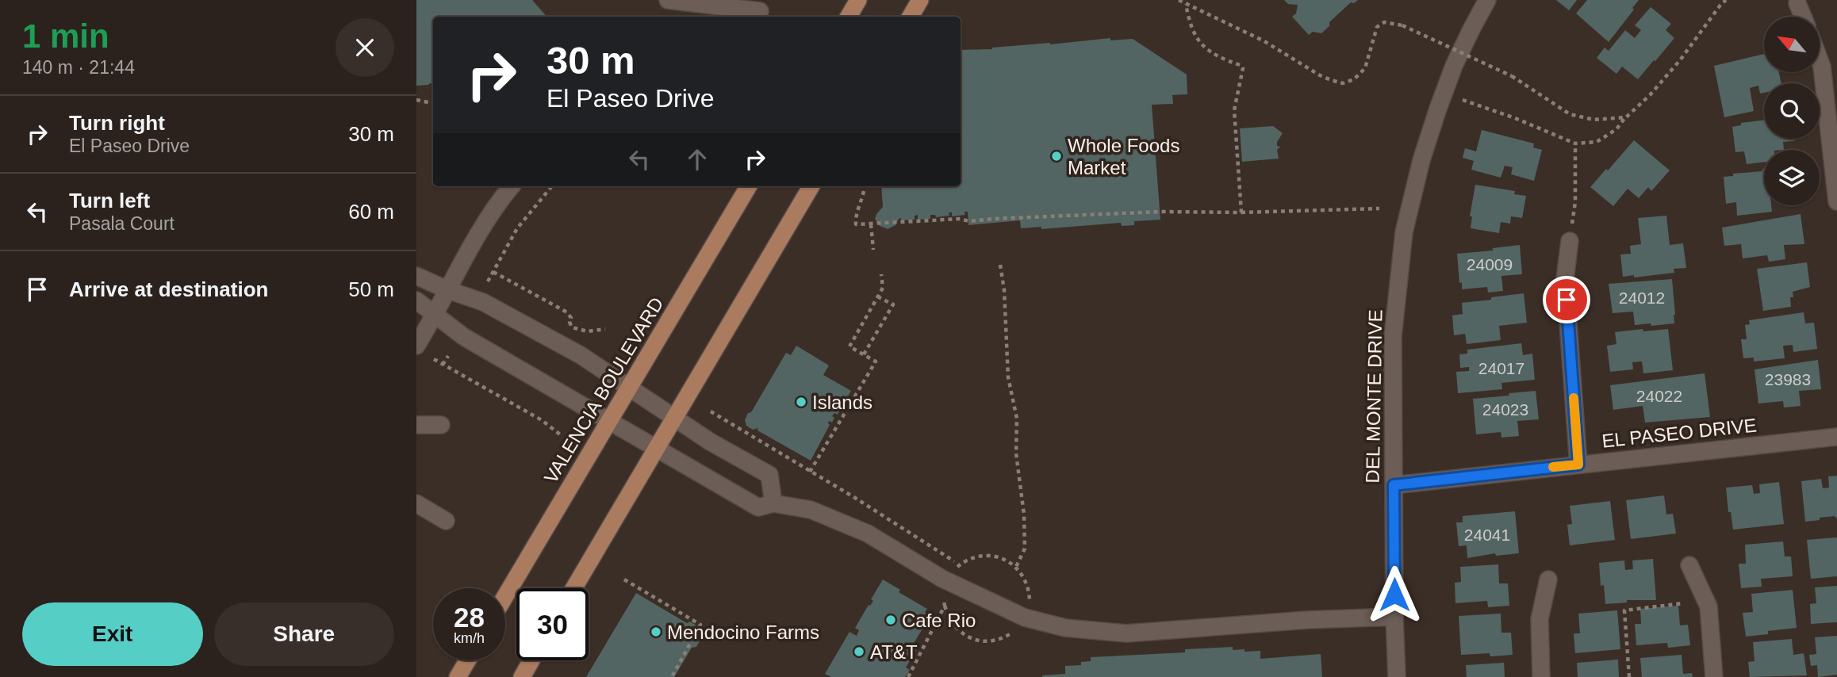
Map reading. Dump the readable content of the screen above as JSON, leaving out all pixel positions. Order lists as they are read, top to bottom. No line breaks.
{"streets":{"main road":["VALENCIA BOULEVARD"],"street":["DEL MONTE DRIVE","EL PASEO DRIVE"]},"crossings":[["DEL MONTE DRIVE","EL PASEO DRIVE"]],"places":["Whole Foods Market","Islands","Cafe Rio","Mendocino Farms","AT&T"],"house_numbers":["24009","24012","24017","23983","24022","24023","24041"],"north":"top left","page":{"heading":["1 min","140 m · 21:44"],"turn":["30 m","El Paseo Drive"],"list":[{"name":"Turn right","note":"El Paseo Drive","value":"30 m"},{"name":"Turn left","note":"Pasala Court","value":"60 m"},{"name":"Arrive at destination","value":"50 m"}],"speed":"28 km/h","limit":"30","buttons":["Exit","Share"]}}
